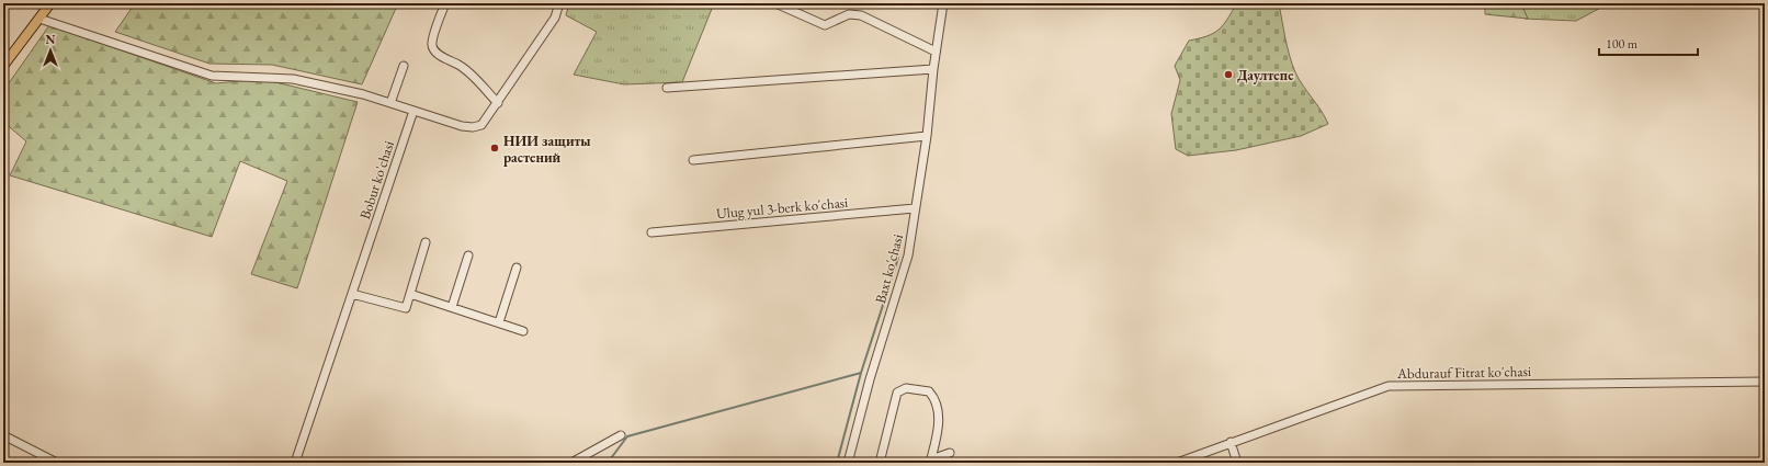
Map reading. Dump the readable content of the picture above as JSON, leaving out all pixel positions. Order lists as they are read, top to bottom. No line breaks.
{"streets":{"street":["Bobur ko'chasi","Ulug yul 3-berk ko'chasi","Baxt ko'chasi","Abdurauf Fitrat ko'chasi"]},"crossings":[["Ulug yul 3-berk ko'chasi","Baxt ko'chasi"]],"places":["Даултепе","НИИ защиты растений"],"scale_bar":"100 m","north":"top"}
